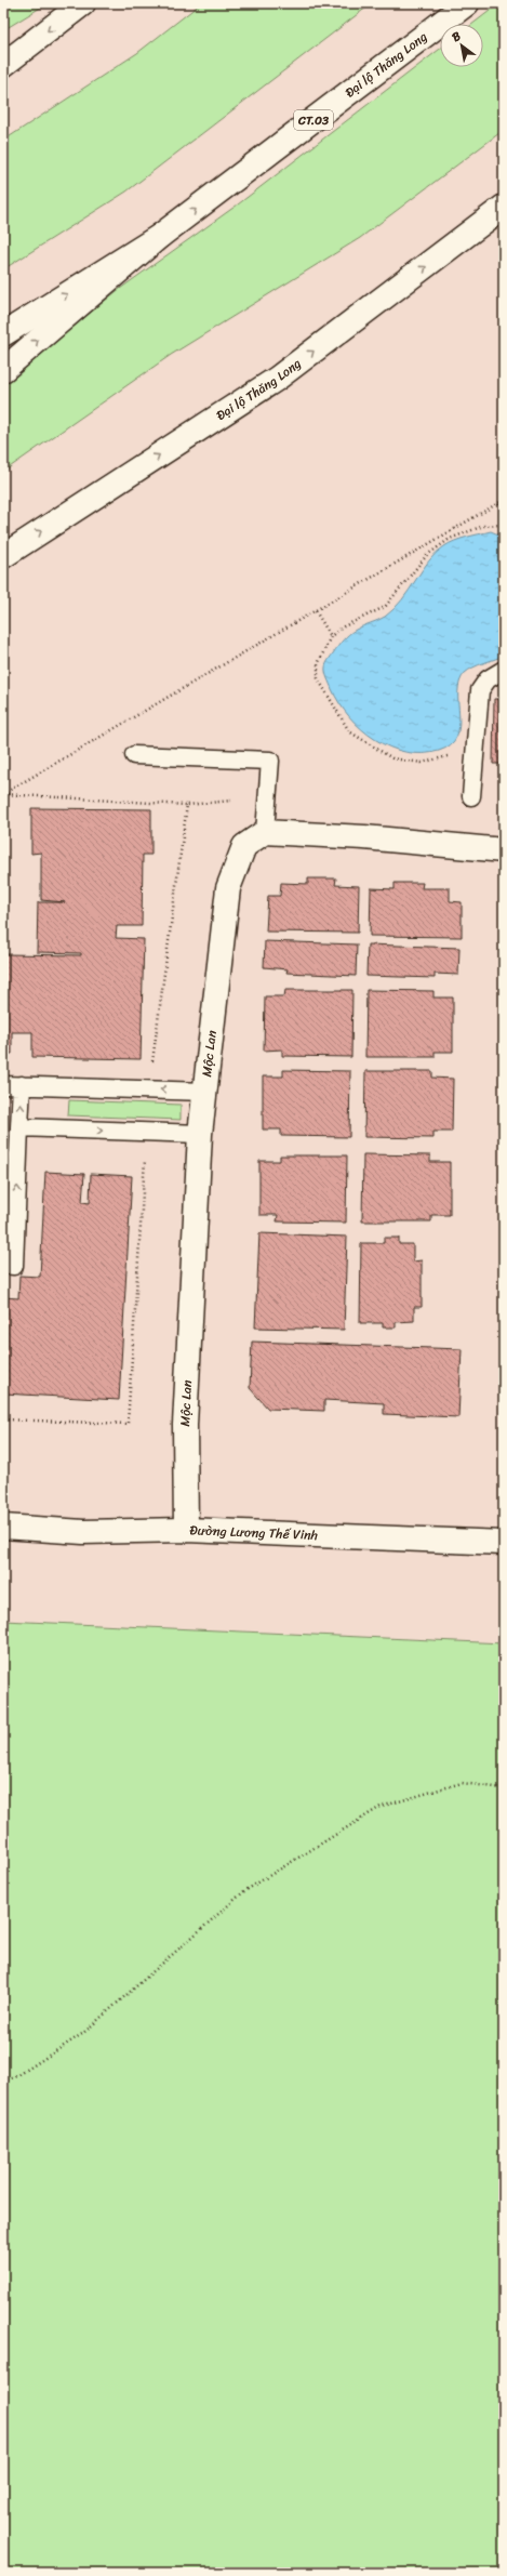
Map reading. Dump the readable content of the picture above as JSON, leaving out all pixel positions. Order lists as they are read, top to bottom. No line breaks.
{"streets":{"main road":["Đại lộ Thăng Long","CT.03","Mộc Lan","Đường Lương Thế Vinh"]},"crossings":[["Đại lộ Thăng Long","CT.03"],["Mộc Lan","Đường Lương Thế Vinh"]],"north":"top left"}
